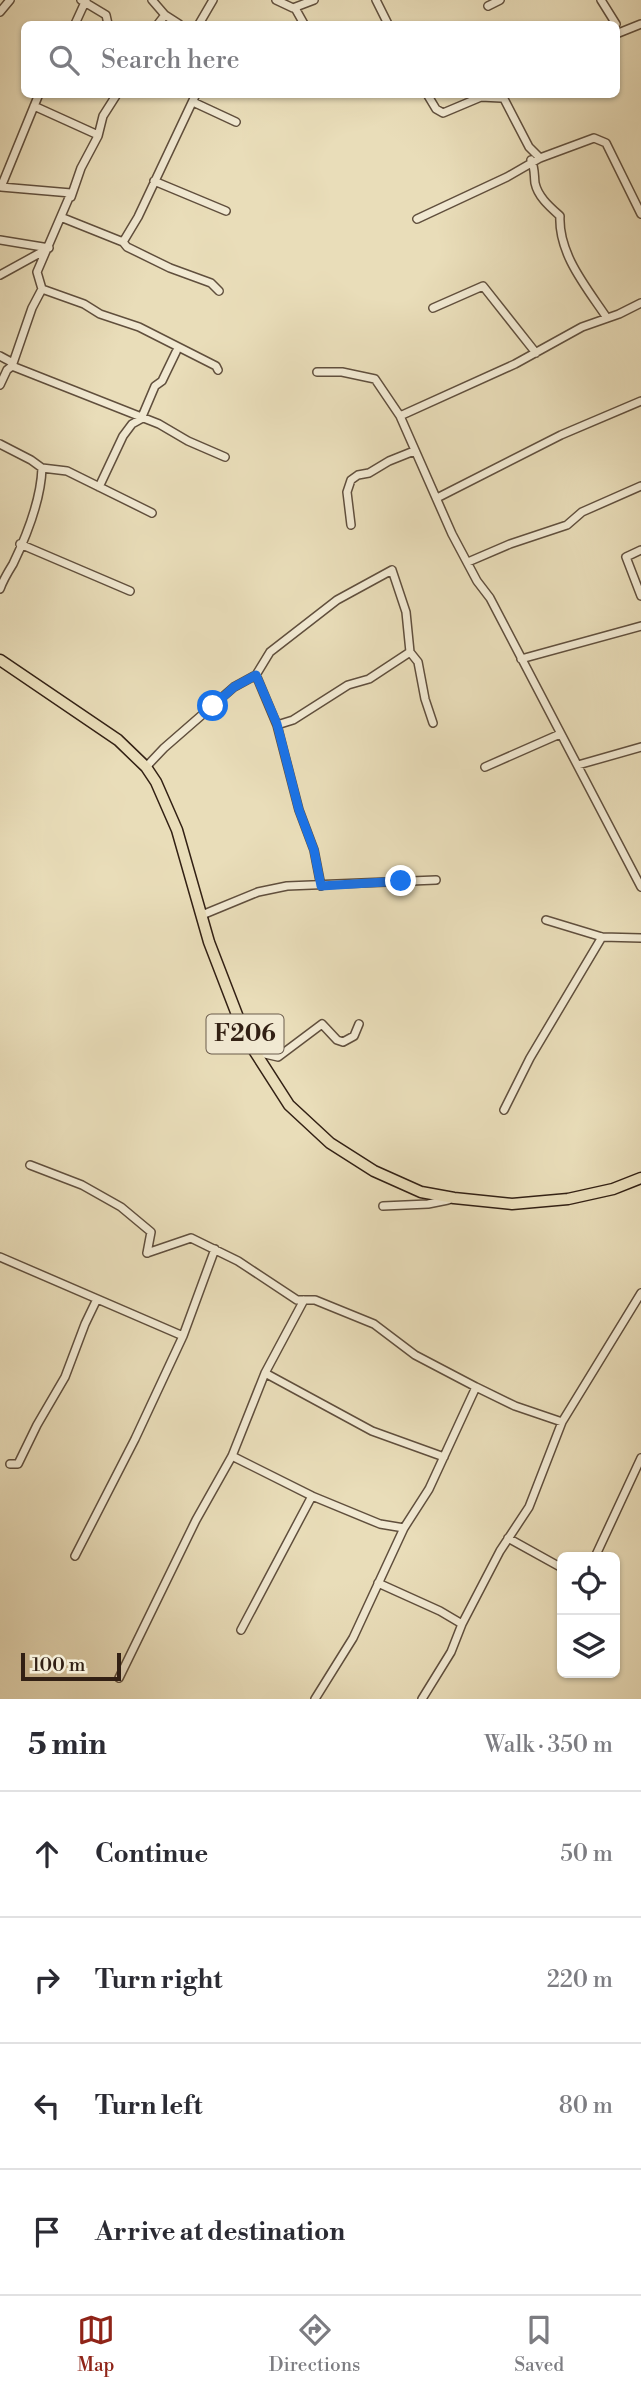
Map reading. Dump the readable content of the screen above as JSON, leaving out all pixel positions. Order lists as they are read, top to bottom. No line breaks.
{"streets":{"main road":["F206"]},"scale_bar":"100 m","page":{"search":"Search here","scale":"100 m","heading":["5 min","Walk · 350 m"],"list":[["Continue","50 m"],["Turn right","220 m"],["Turn left","80 m"],"Arrive at destination"],"nav":["Map","Directions","Saved"]}}
